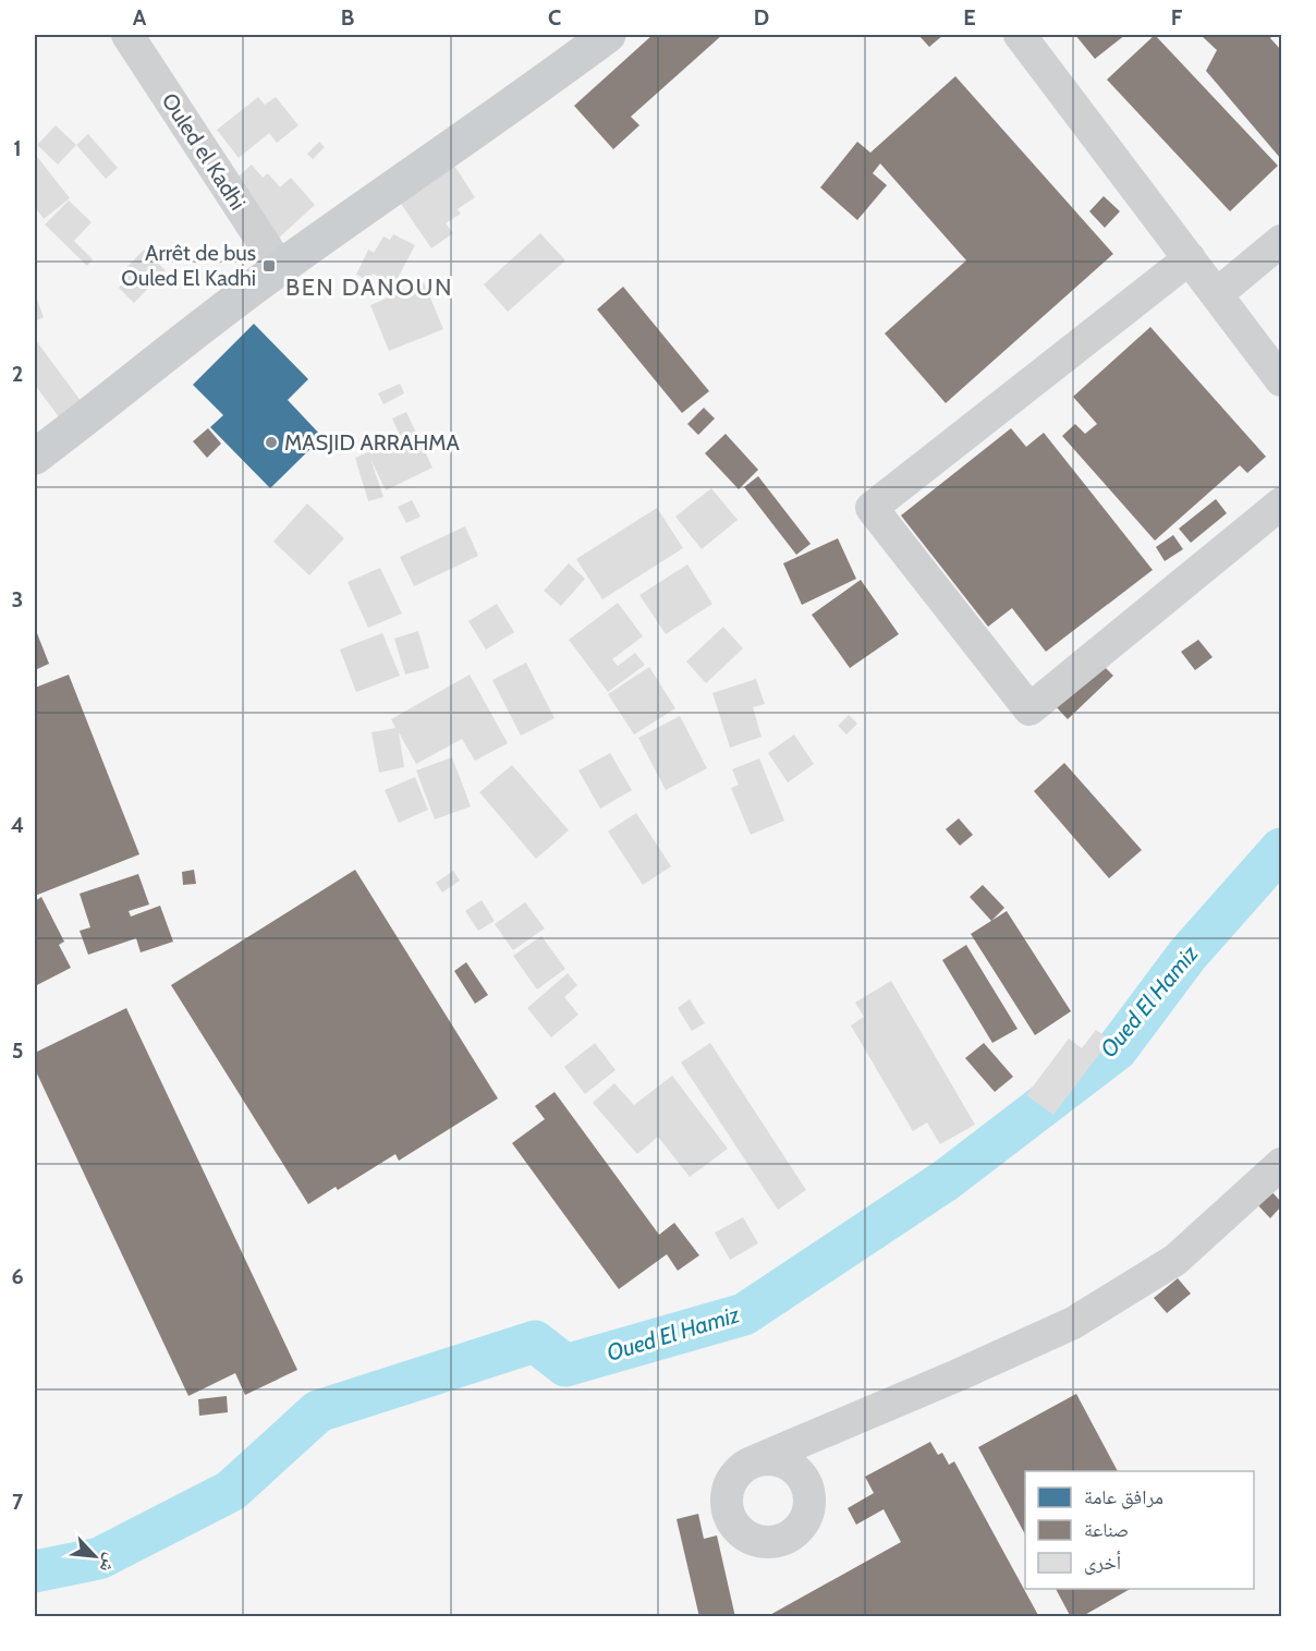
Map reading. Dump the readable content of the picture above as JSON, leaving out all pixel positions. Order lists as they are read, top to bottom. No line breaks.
{"streets":{"street":["Ouled el Kadhi"]},"districts":["BEN DANOUN"],"water":["Oued El Hamiz"],"places":{"transit":["Arrêt de bus Ouled El Kadhi"],"other":["MASJID ARRAHMA"]},"legend":["مرافق عامة","صناعة","أخرى"],"north":"bottom right","grid":{"columns":["A","B","C","D","E","F"],"rows":["1","2","3","4","5","6","7"]}}
